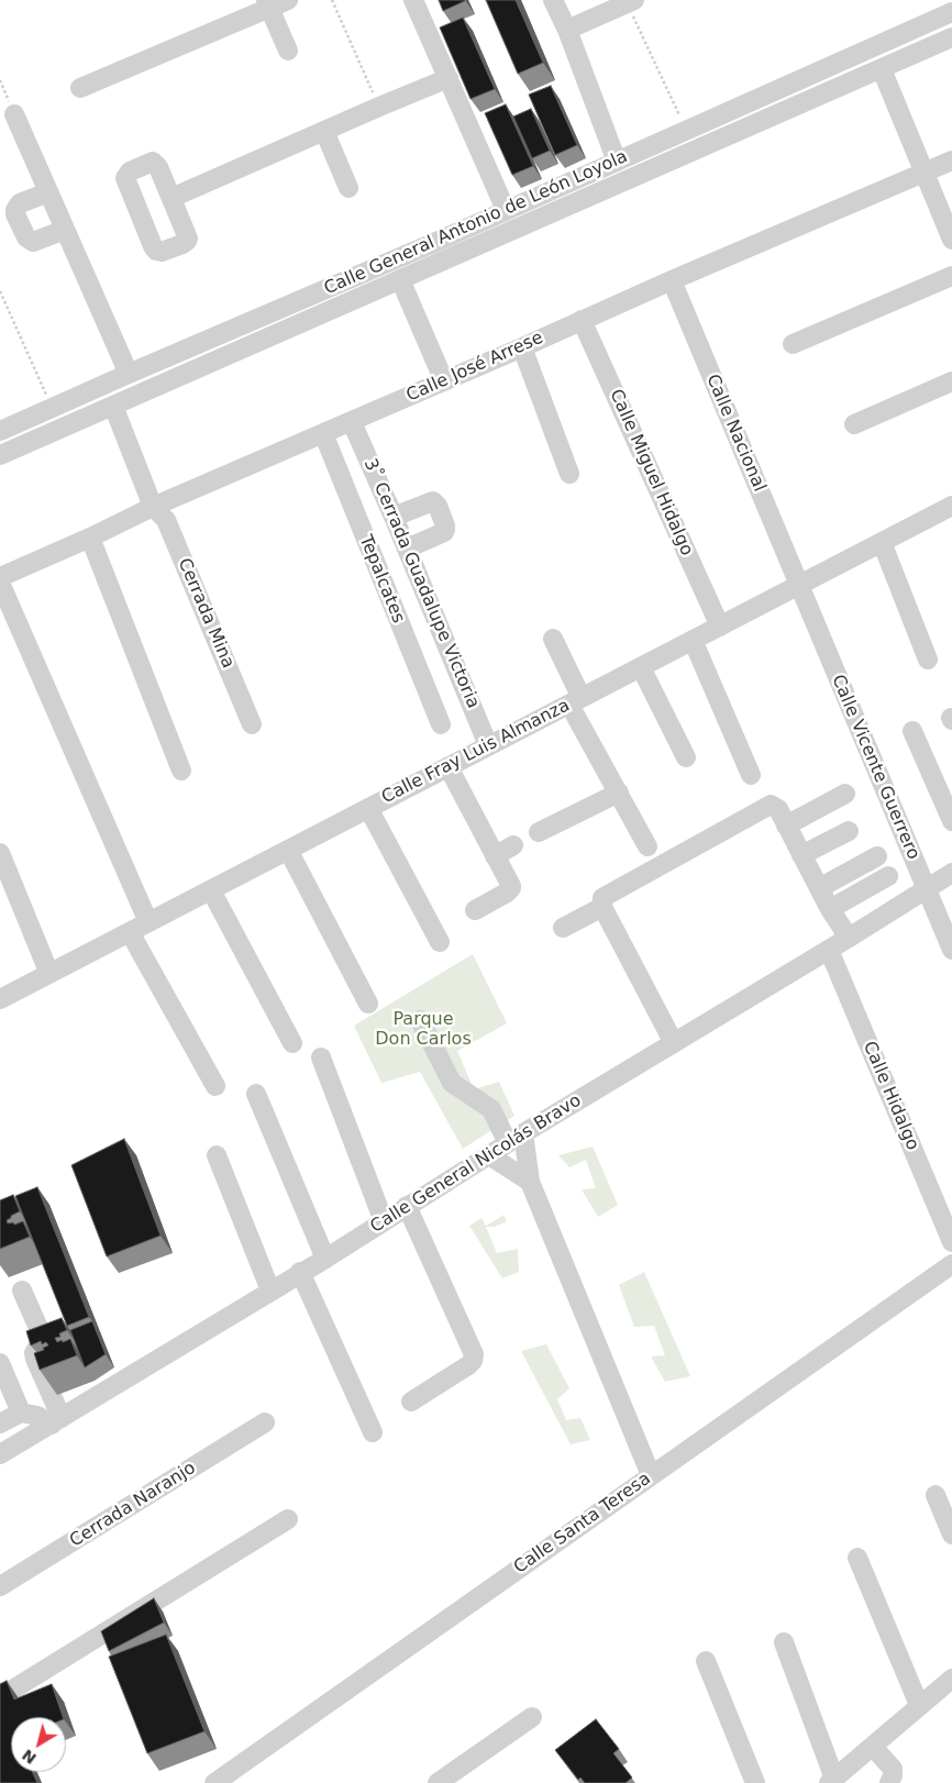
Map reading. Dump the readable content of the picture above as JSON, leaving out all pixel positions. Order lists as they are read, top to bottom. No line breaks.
{"streets":{"street":["Calle General Antonio de León Loyola","Calle José Arrese","Calle Nacional","Calle Miguel Hidalgo","Tepalcates","3˚ Cerrada Guadalupe Victoria","Cerrada Mina","Calle Fray Luis Almanza","Calle Vicente Guerrero","Calle Hidalgo","Calle General Nicolás Bravo","Cerrada Naranjo","Calle Santa Teresa"]},"crossings":[["Calle General Antonio de León Loyola","Cerrada Mina"],["Calle José Arrese","Calle Nacional"],["Calle José Arrese","Calle Miguel Hidalgo"],["Calle José Arrese","Tepalcates"],["Calle José Arrese","3˚ Cerrada Guadalupe Victoria"],["Calle José Arrese","Cerrada Mina"],["Calle Nacional","Calle Fray Luis Almanza"],["Calle Nacional","Calle Vicente Guerrero"],["Calle Miguel Hidalgo","Calle Fray Luis Almanza"],["3˚ Cerrada Guadalupe Victoria","Calle Fray Luis Almanza"],["Calle Fray Luis Almanza","Calle Vicente Guerrero"],["Calle Vicente Guerrero","Calle General Nicolás Bravo"],["Calle Hidalgo","Calle General Nicolás Bravo"]],"parks":["Parque Don Carlos"],"north":"bottom left"}
